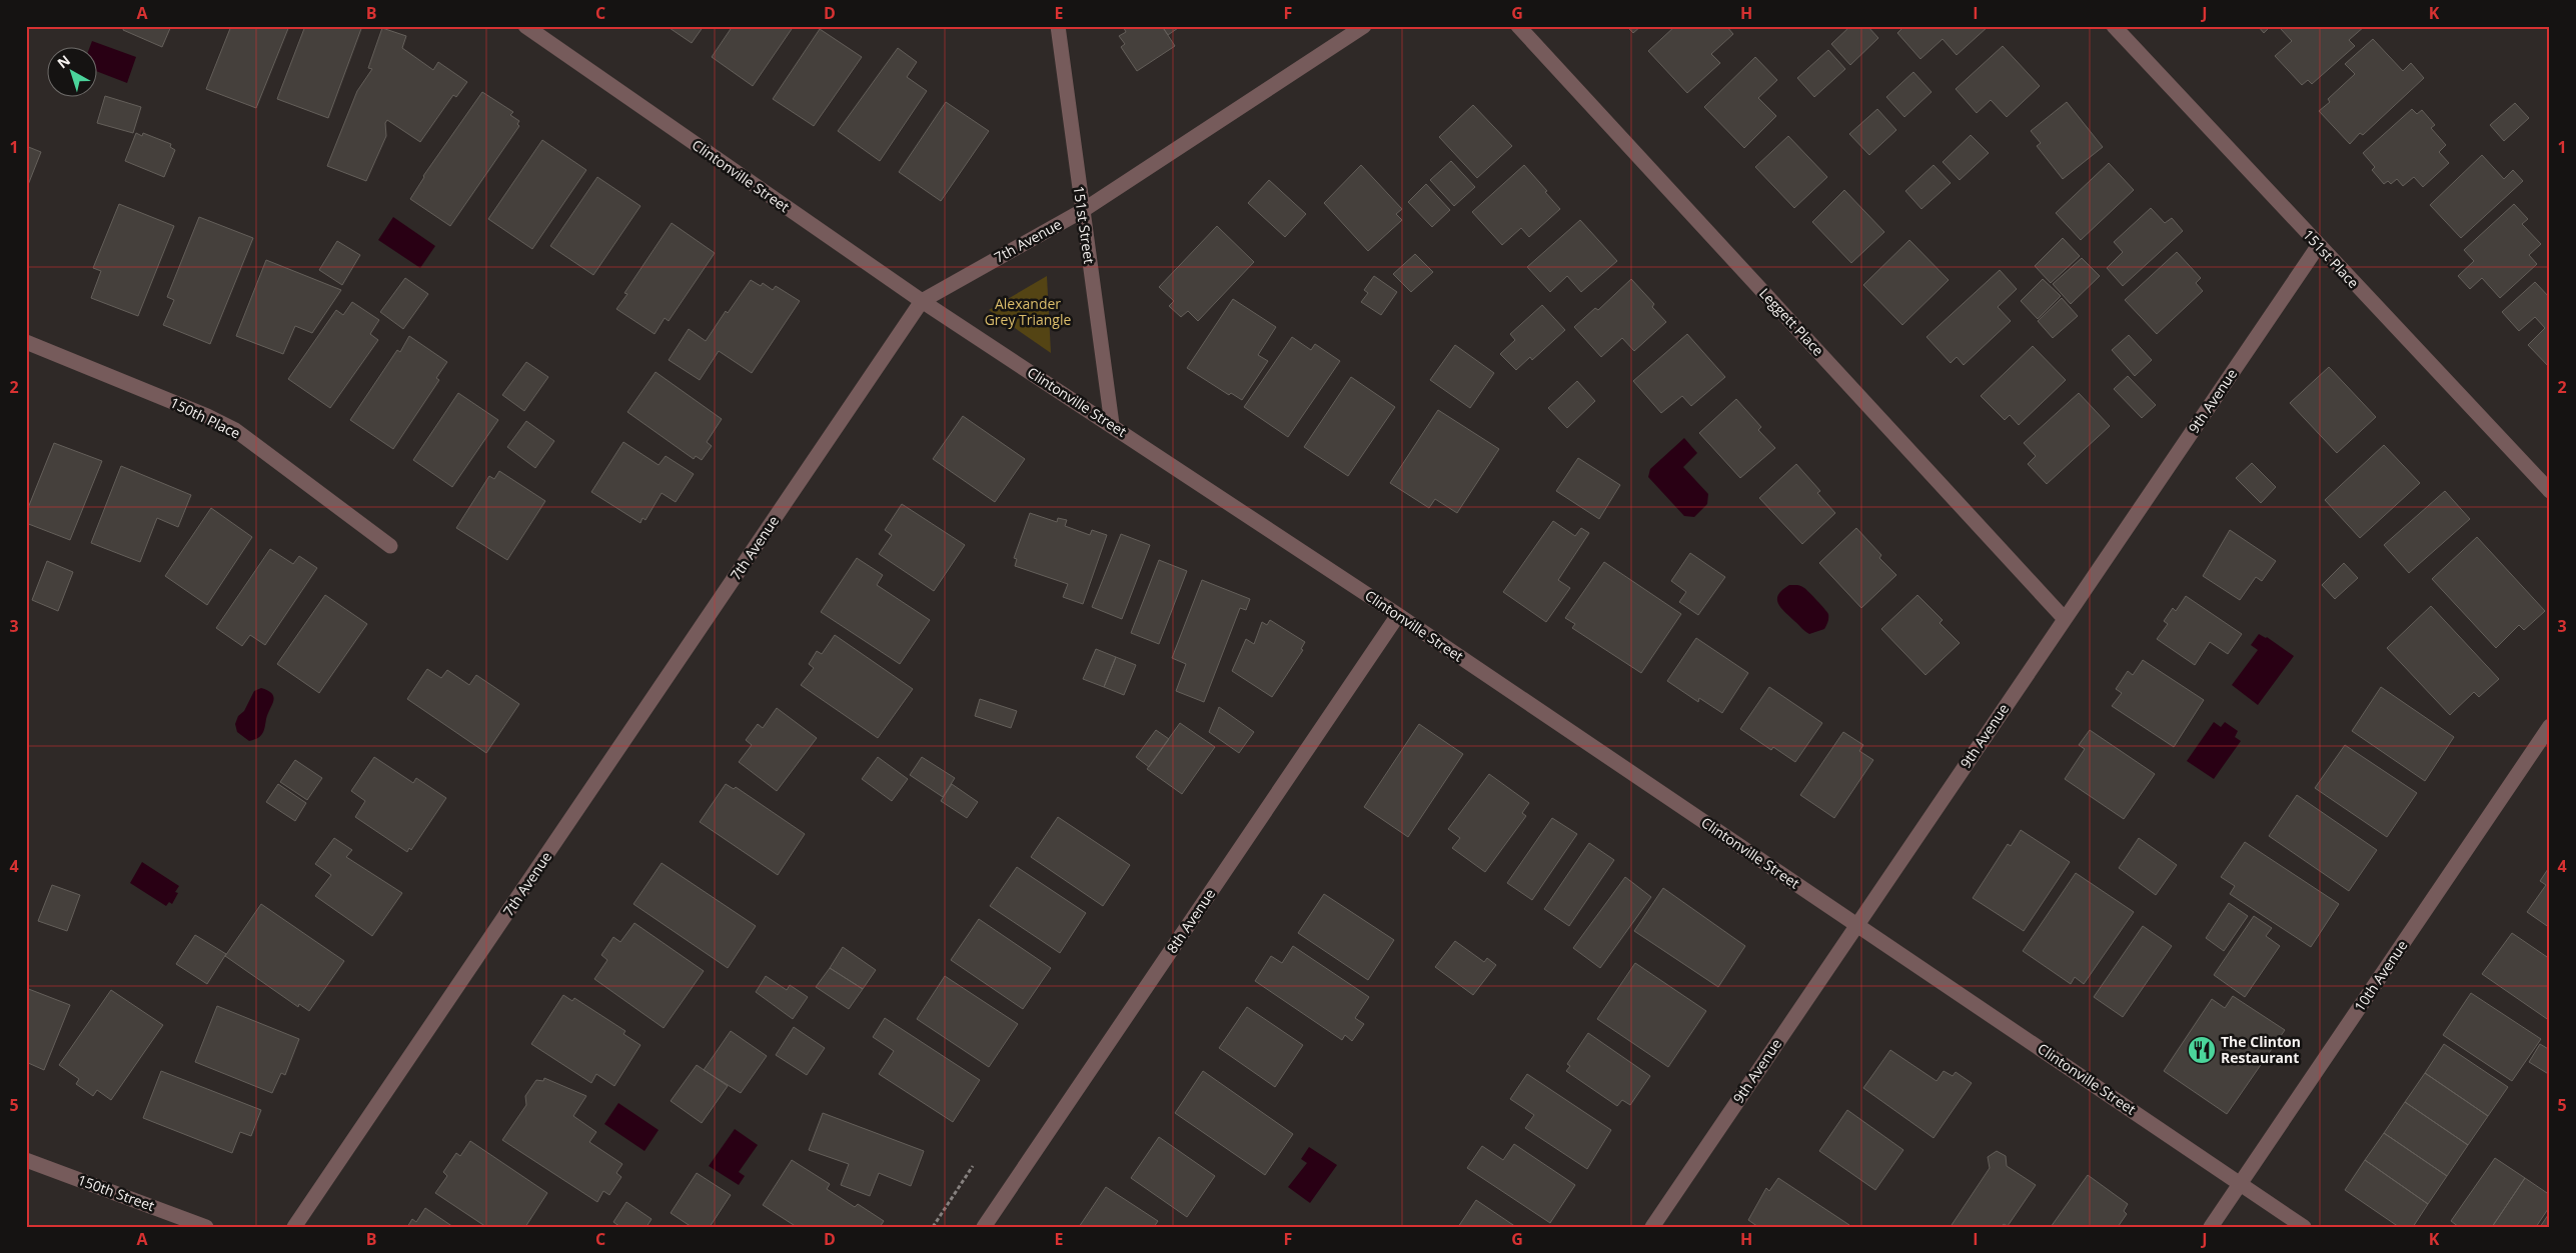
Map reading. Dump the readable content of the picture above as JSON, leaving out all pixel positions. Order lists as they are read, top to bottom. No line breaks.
{"streets":{"street":["Clintonville Street","151st Street","7th Avenue","151st Place","Leggett Place","9th Avenue","150th Place","8th Avenue","10th Avenue","150th Street"]},"crossings":[["Clintonville Street","151st Street"],["Clintonville Street","7th Avenue"],["Clintonville Street","9th Avenue"],["Clintonville Street","8th Avenue"],["Clintonville Street","10th Avenue"],["151st Street","7th Avenue"],["151st Place","9th Avenue"],["Leggett Place","9th Avenue"]],"parks":["Alexander Grey Triangle"],"places":{"restaurant":["The Clinton Restaurant"]},"north":"top left","grid":{"columns":["A","B","C","D","E","F","G","H","I","J","K"],"rows":["1","2","3","4","5"]}}
